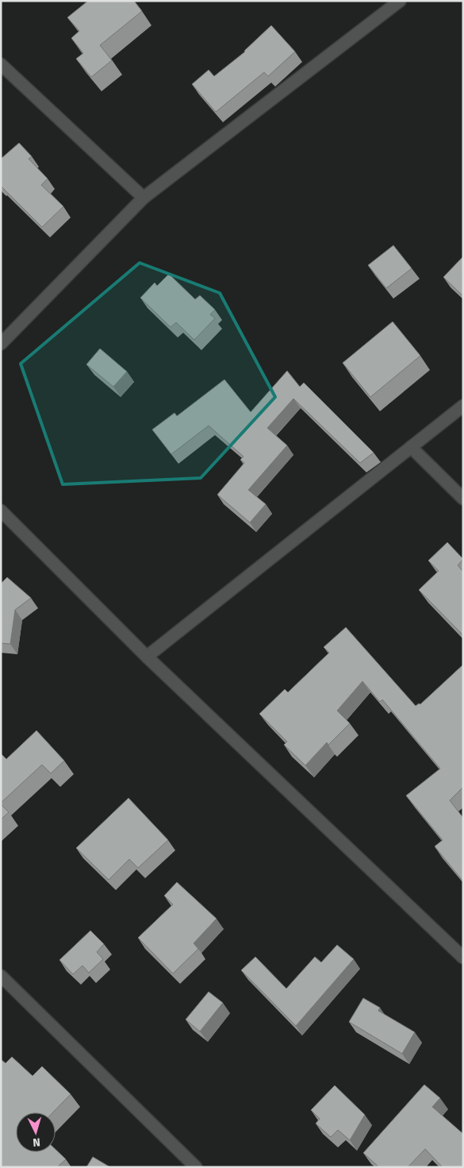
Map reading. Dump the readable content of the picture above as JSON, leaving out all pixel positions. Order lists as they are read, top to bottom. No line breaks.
{"north":"bottom"}
